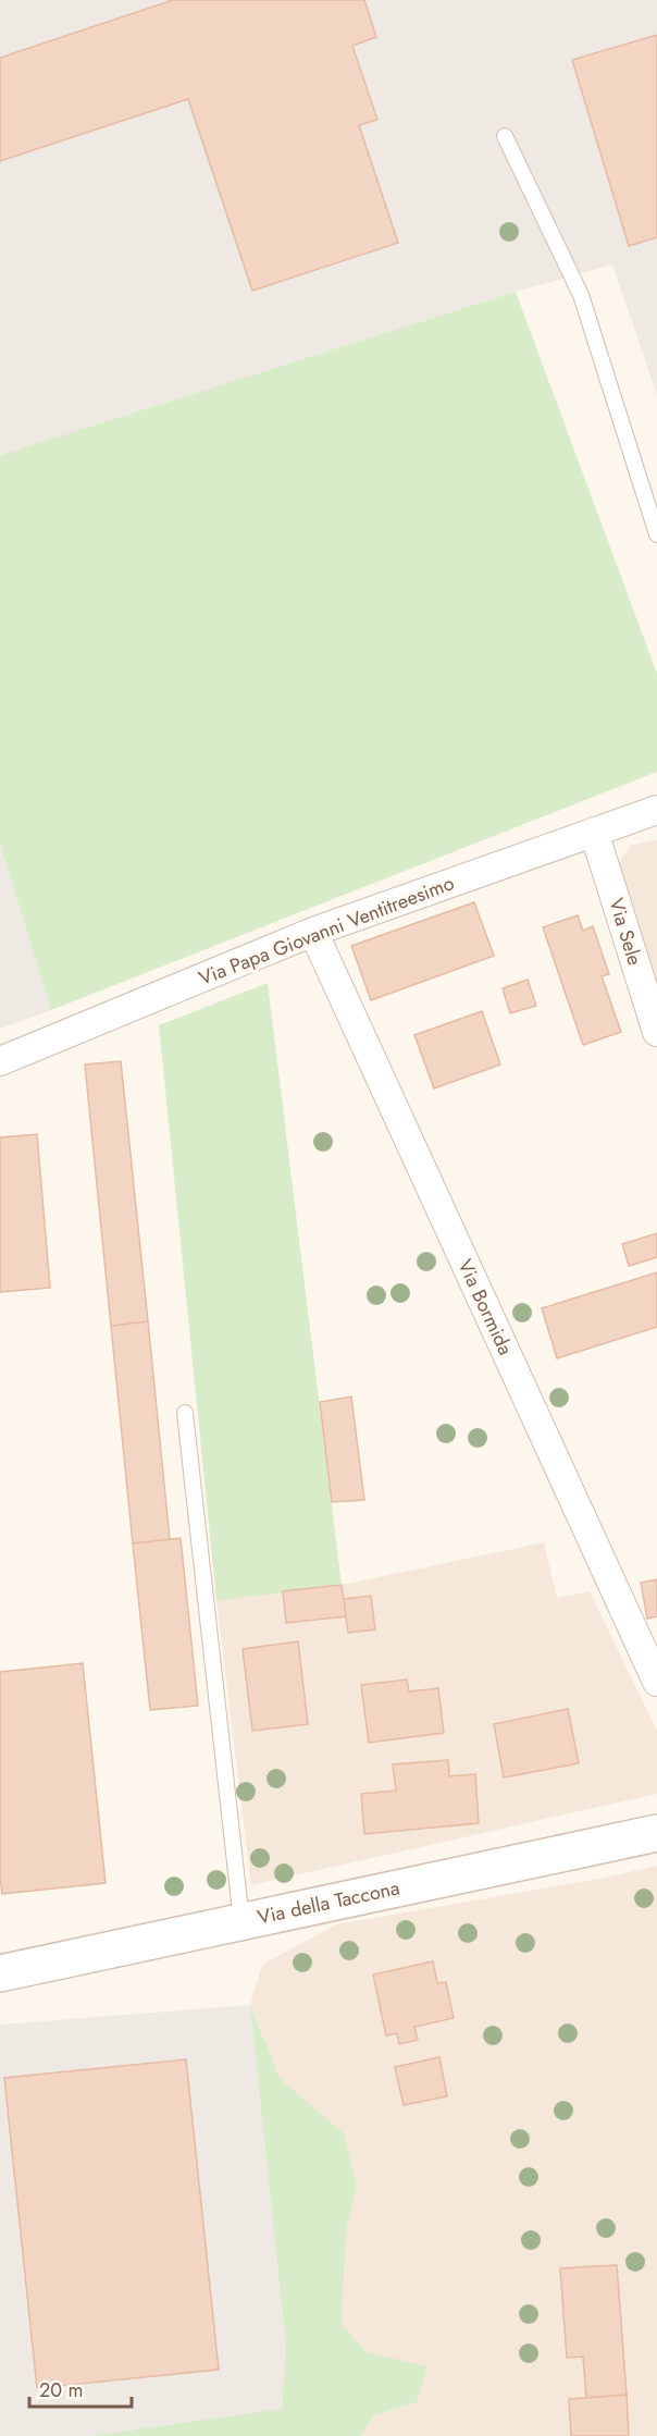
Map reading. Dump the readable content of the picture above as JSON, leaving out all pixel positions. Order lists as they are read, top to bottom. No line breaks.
{"streets":{"main road":["Via della Taccona"],"street":["Via Papa Giovanni Ventitreesimo","Via Sele","Via Bormida"]},"crossings":[["Via Papa Giovanni Ventitreesimo","Via Sele"],["Via Papa Giovanni Ventitreesimo","Via Bormida"]],"scale_bar":"20 m"}
